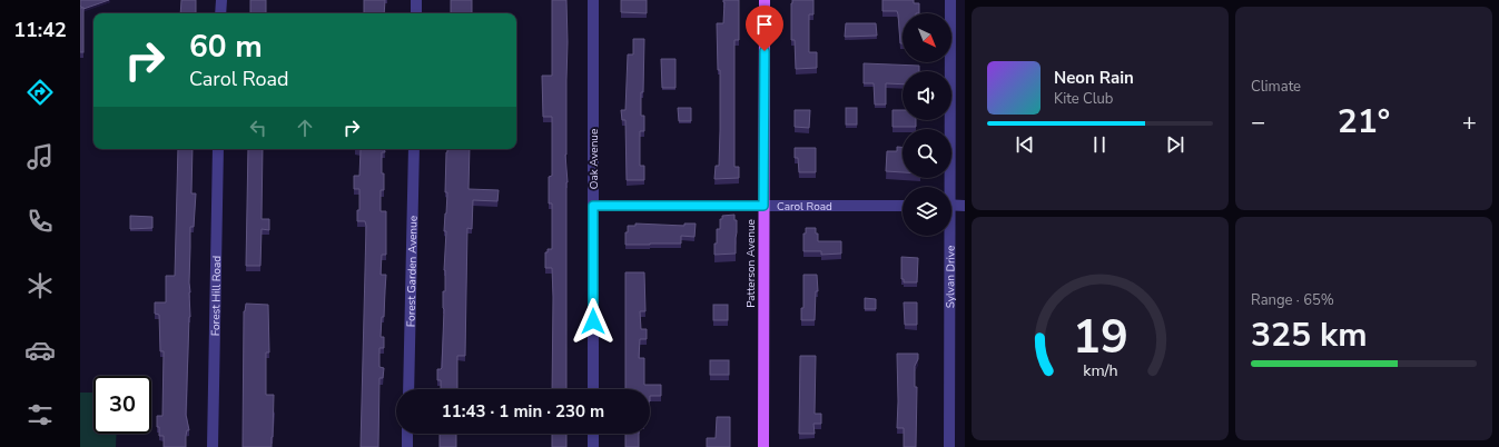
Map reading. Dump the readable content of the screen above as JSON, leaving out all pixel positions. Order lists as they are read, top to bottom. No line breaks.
{"streets":{"main road":["Patterson Avenue"],"street":["Oak Avenue","Carol Road","Forest Garden Avenue","Sylvan Drive","Forest Hill Road"]},"crossings":[["Oak Avenue","Carol Road"],["Carol Road","Patterson Avenue"]],"north":"bottom right","page":{"tabs":"11:42","tile":["Climate",["Range · 65%","325 km"]],"turn":["60 m","Carol Road"],"song":["Neon Rain","Kite Club"],"heat":["−","21°","+"],"limit":"30","trip":"11:43 · 1 min · 230 m","gauge":["19","km/h"]}}
